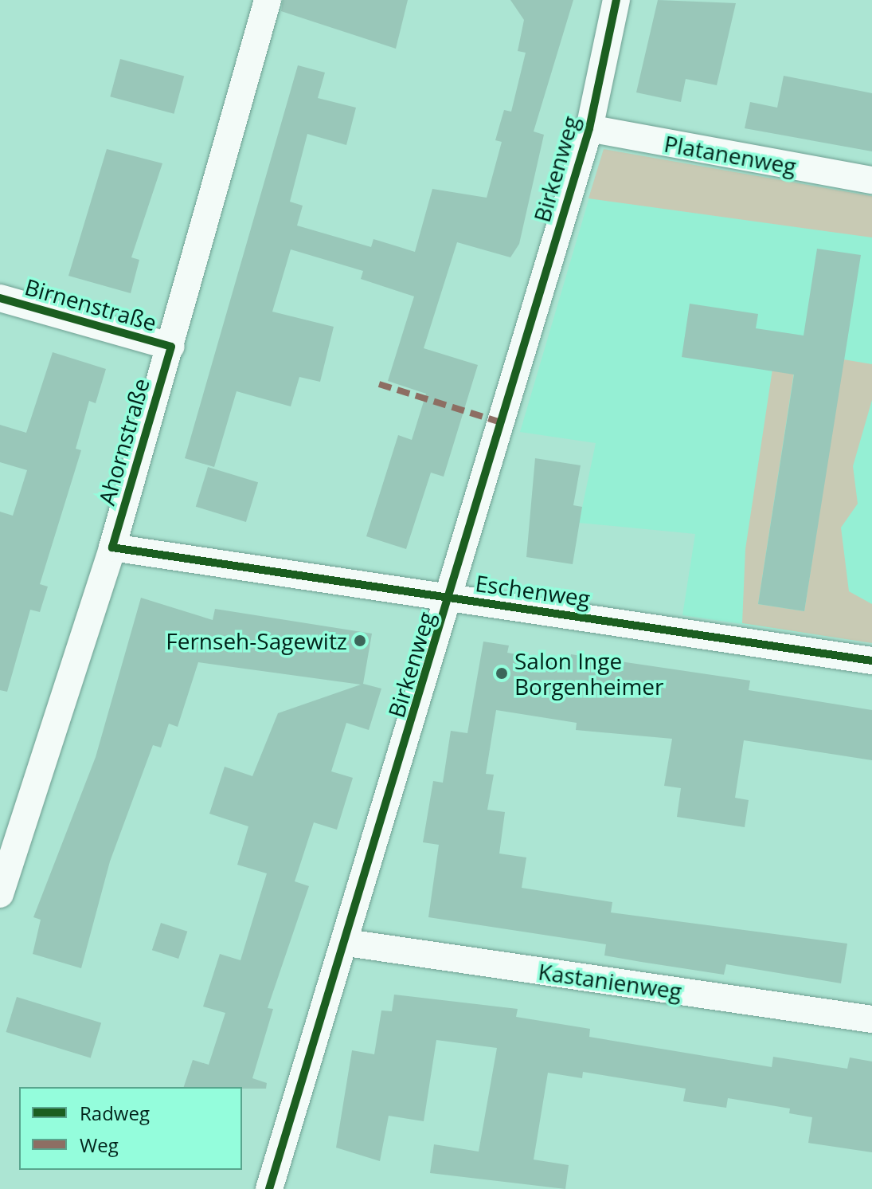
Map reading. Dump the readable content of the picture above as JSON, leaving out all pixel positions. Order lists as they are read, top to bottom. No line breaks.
{"streets":{"street":["Platanenweg","Birkenweg","Birnenstraße","Ahornstraße","Eschenweg","Kastanienweg"]},"crossings":[["Platanenweg","Birkenweg"],["Birkenweg","Eschenweg"],["Birkenweg","Kastanienweg"],["Birnenstraße","Ahornstraße"],["Ahornstraße","Eschenweg"]],"places":["Fernseh-Sagewitz","Salon Inge Borgenheimer"],"legend":["Radweg","Weg"]}
